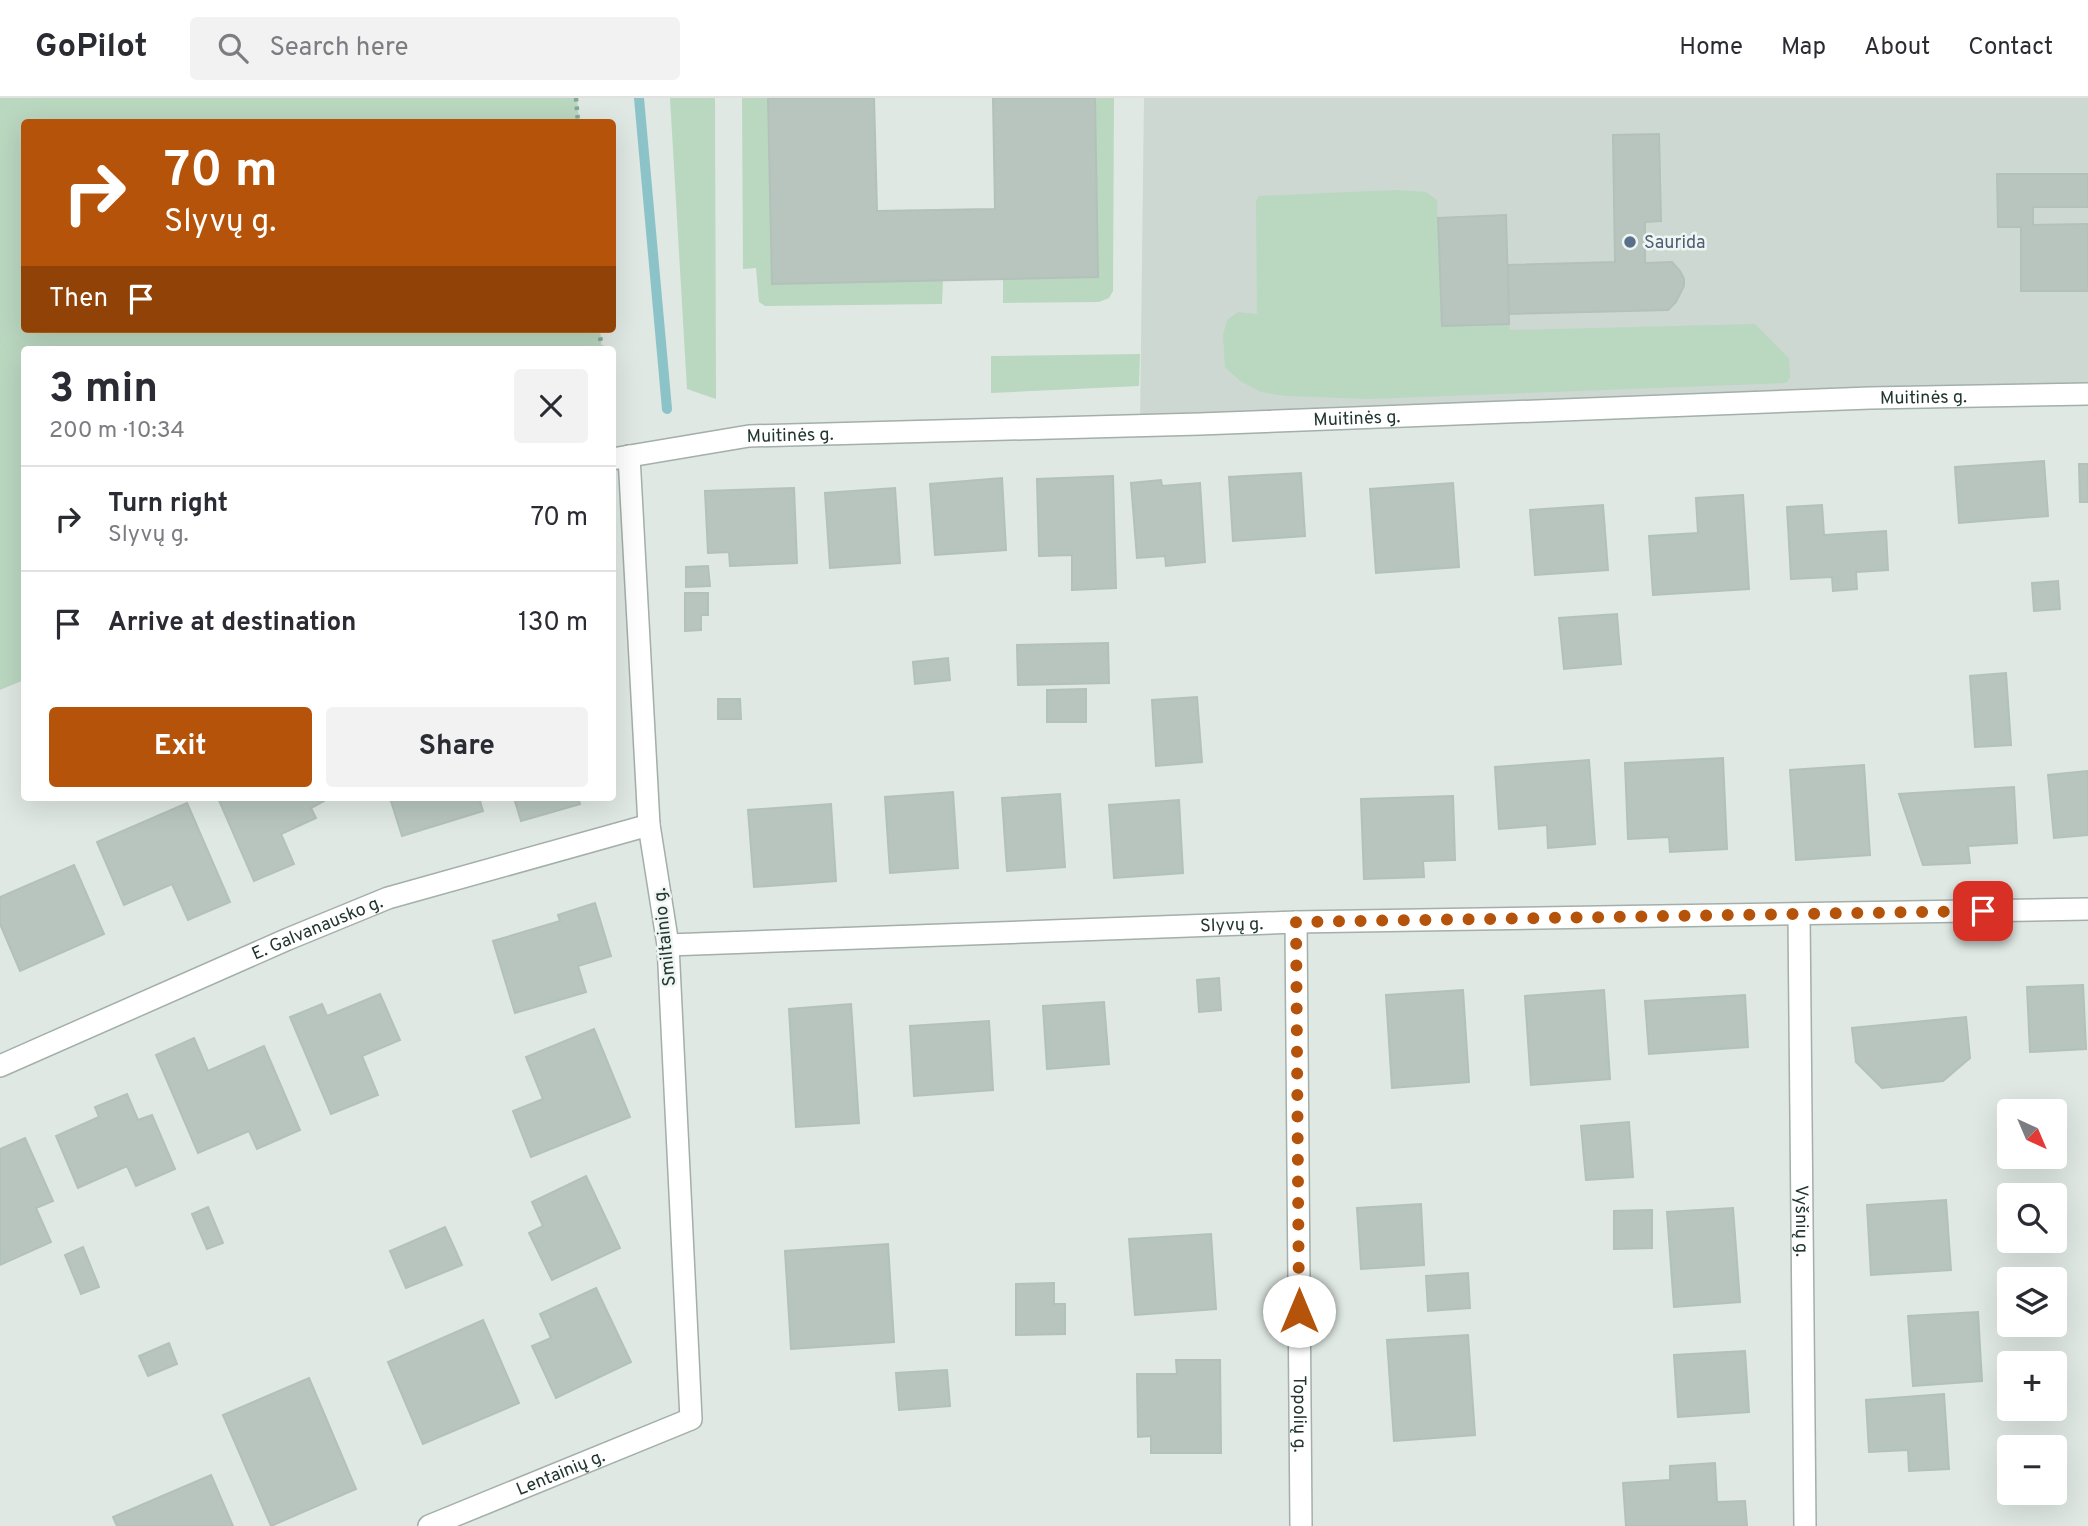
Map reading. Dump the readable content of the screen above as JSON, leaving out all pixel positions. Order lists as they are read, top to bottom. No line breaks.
{"streets":{"street":["Muitinės g.","Slyvų g.","E. Galvanausko g.","Smiltainio g.","Vyšnių g.","Topolių g.","Lentainių g."]},"crossings":[["Muitinės g.","Smiltainio g."],["Slyvų g.","Smiltainio g."],["Slyvų g.","Vyšnių g."],["Slyvų g.","Topolių g."],["E. Galvanausko g.","Smiltainio g."],["Smiltainio g.","Lentainių g."]],"places":["Saurida"],"north":"bottom right","page":{"header":"GoPilot","search":"Search here","nav":["Home","Map","About","Contact"],"turn":["70 m","Slyvų g."],"then":"Then","heading":["3 min","200 m · 10:34"],"list":[{"name":"Turn right","note":"Slyvų g.","value":"70 m"},{"name":"Arrive at destination","value":"130 m"}],"buttons":["Exit","Share"],"map_buttons":["+","−"]}}
